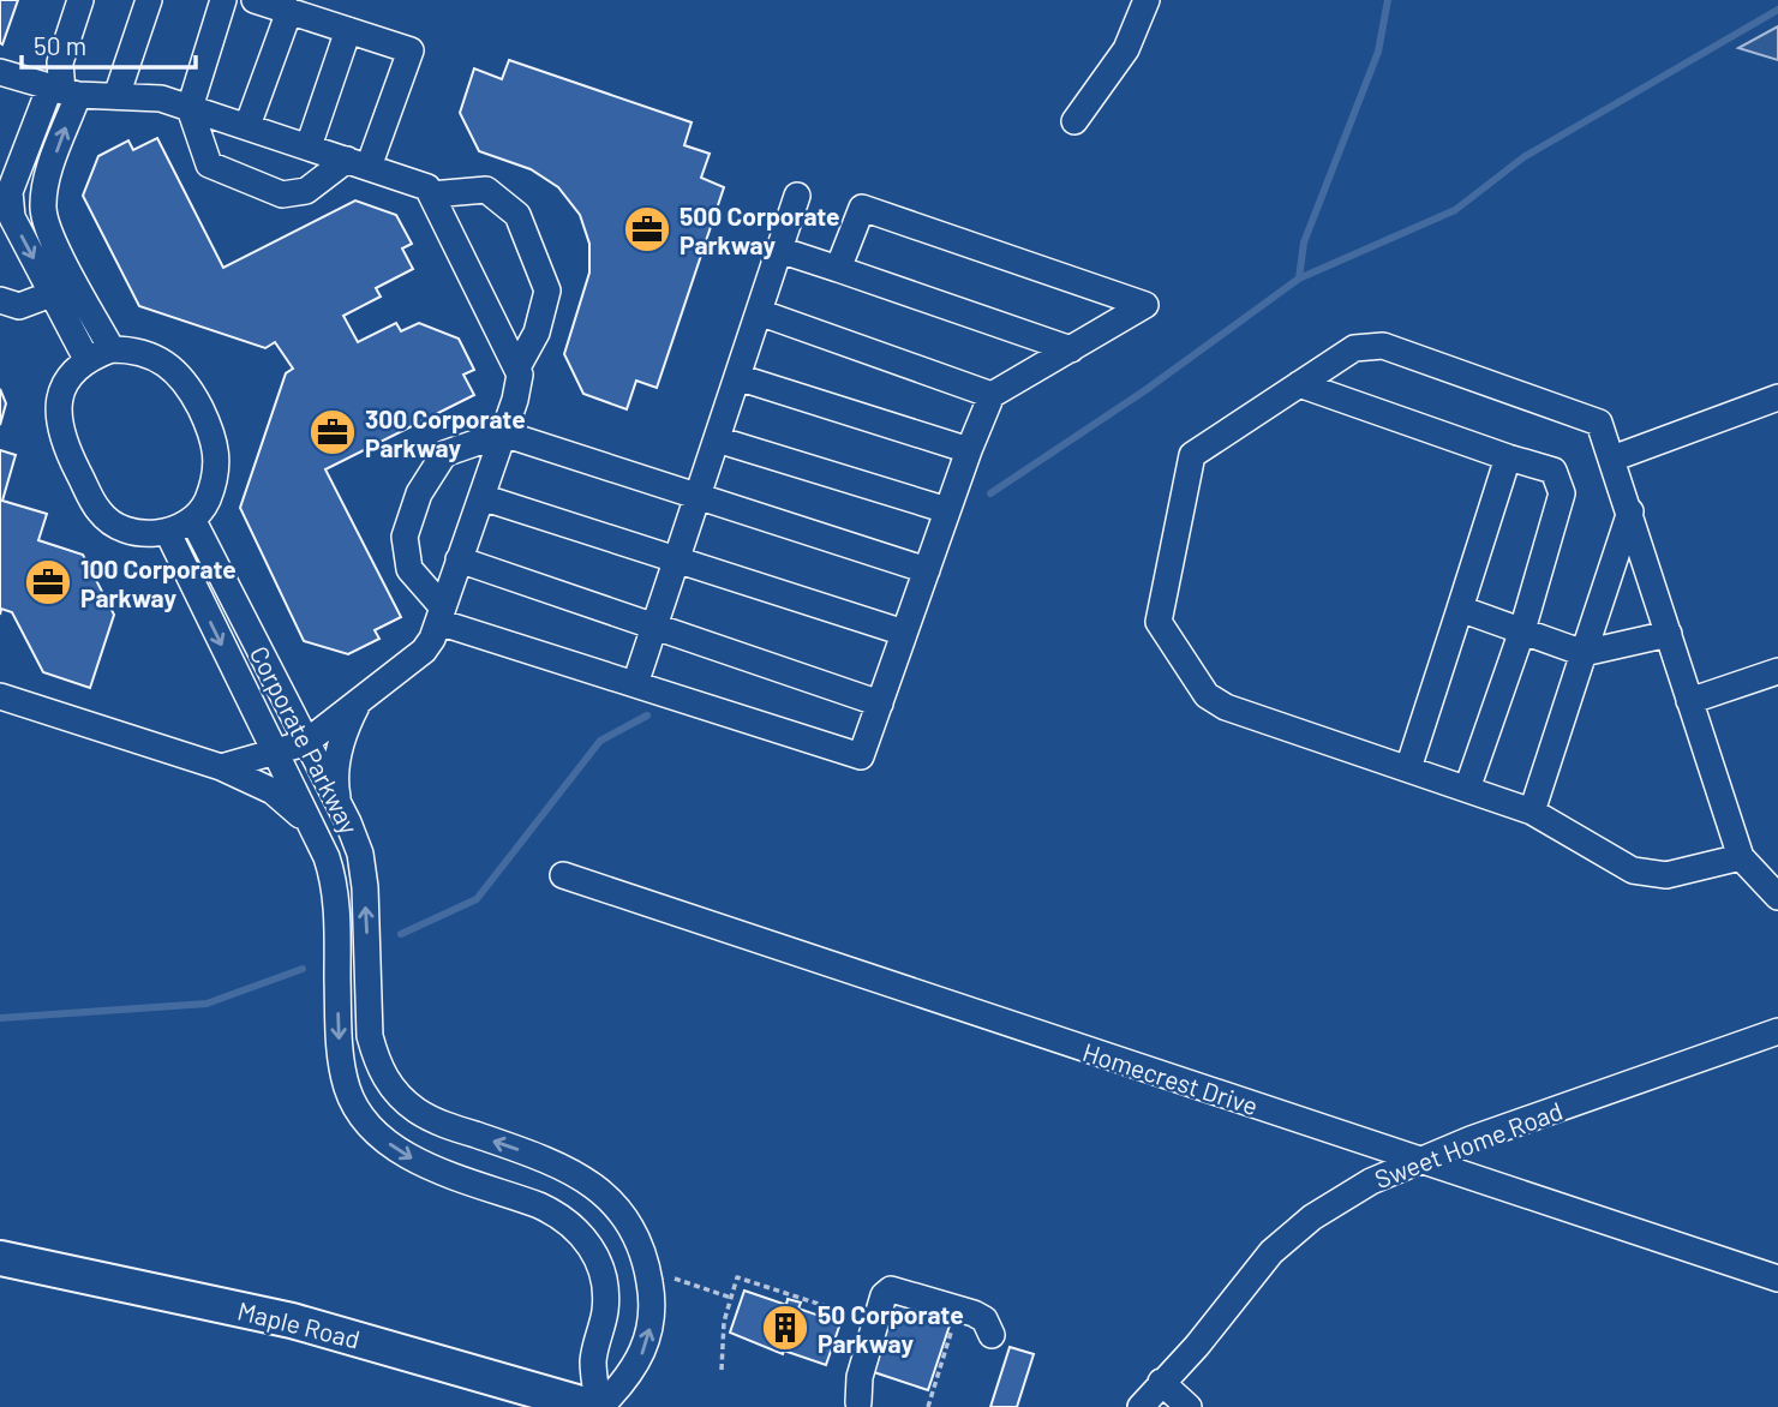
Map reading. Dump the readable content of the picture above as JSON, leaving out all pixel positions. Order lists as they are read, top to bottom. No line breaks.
{"streets":{"main road":["Maple Road"],"street":["Corporate Parkway","Homecrest Drive","Sweet Home Road"]},"crossings":[["Corporate Parkway","Maple Road"],["Homecrest Drive","Sweet Home Road"]],"places":{"office":["500 Corporate Parkway","300 Corporate Parkway","100 Corporate Parkway"],"building":["50 Corporate Parkway"]},"scale_bar":"50 m"}
